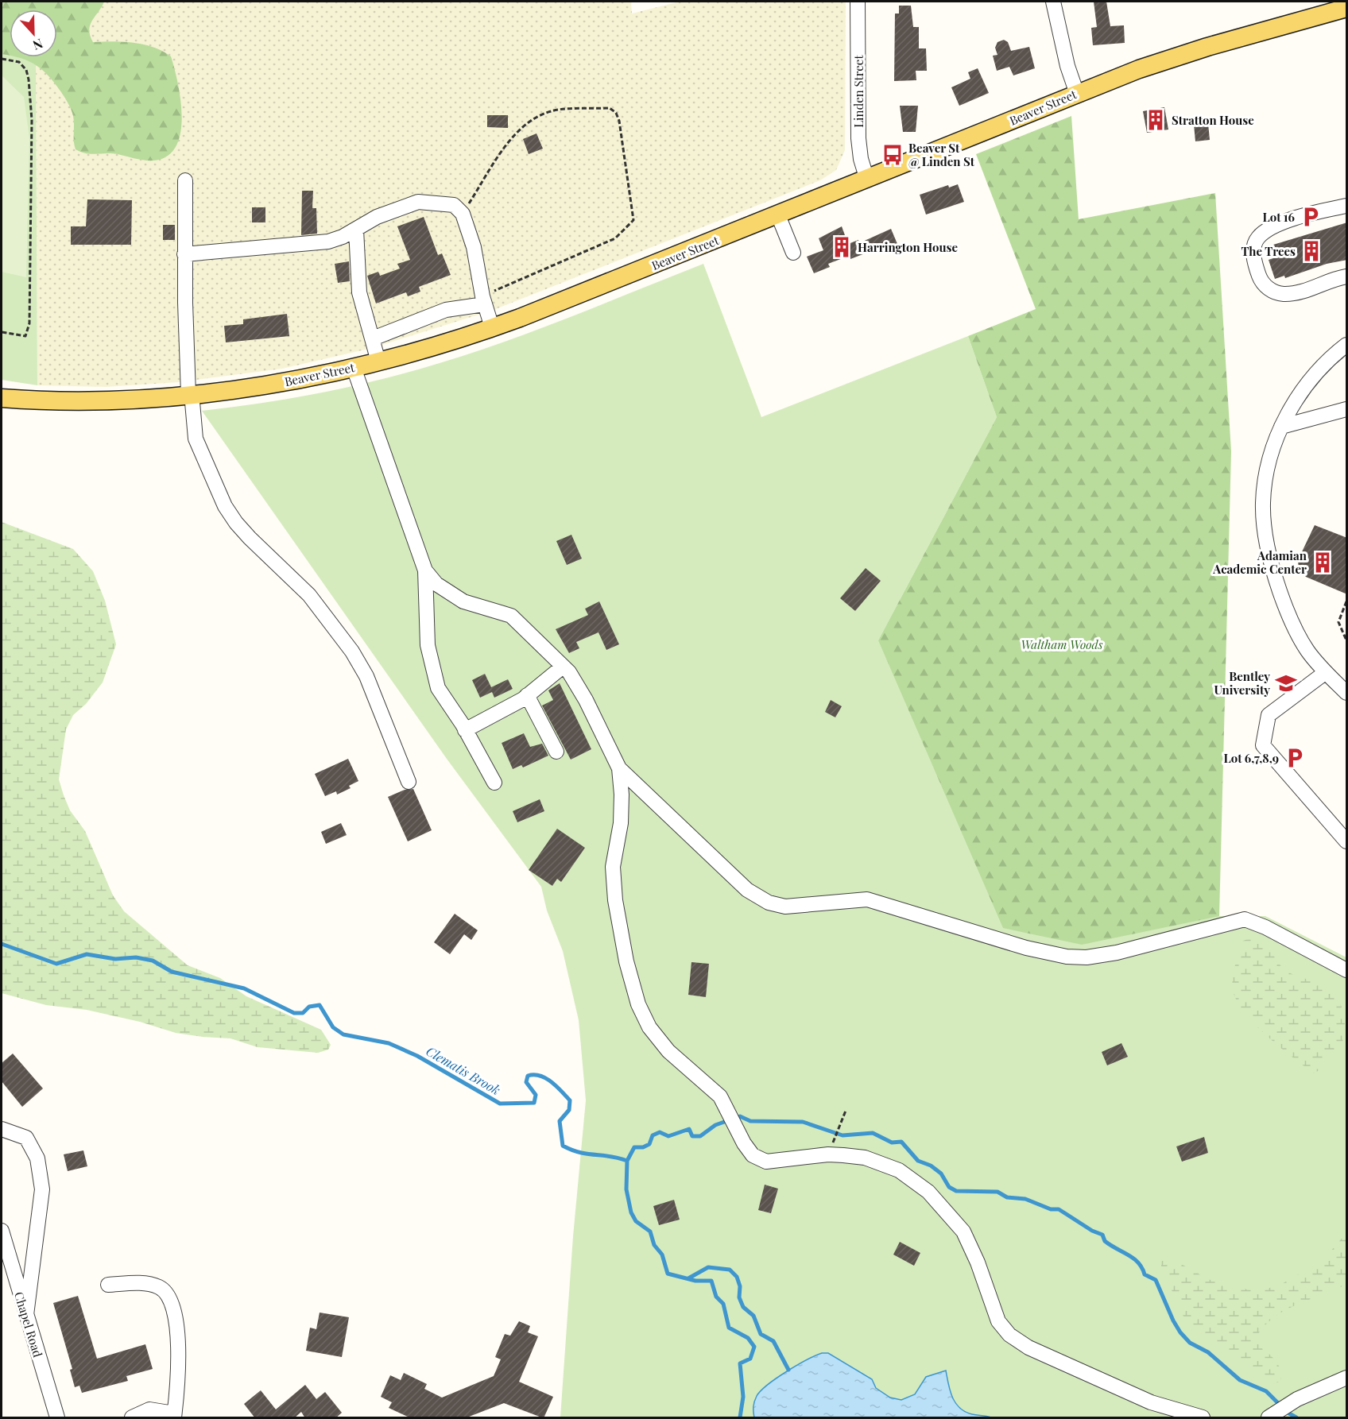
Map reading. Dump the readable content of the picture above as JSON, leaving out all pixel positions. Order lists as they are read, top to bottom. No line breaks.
{"streets":{"main road":["Beaver Street"],"street":["Linden Street","Chapel Road"]},"crossings":[["Linden Street","Beaver Street"]],"water":["Clematis Brook"],"parks":["Waltham Woods"],"places":{"building":["Stratton House","Harrington House","The Trees","Adamian Academic Center"],"bus stop":["Beaver St @ Linden St"],"parking":["Lot 16","Lot 6,7,8,9"],"school or university":["Bentley University"]},"north":"bottom"}
